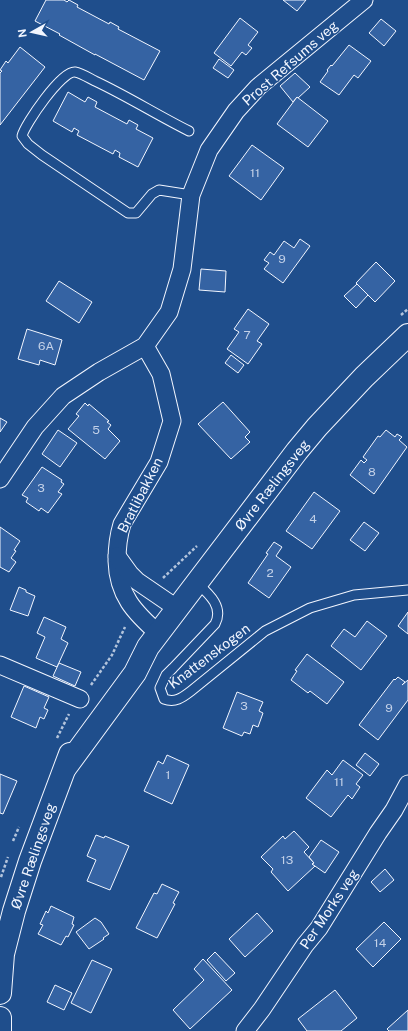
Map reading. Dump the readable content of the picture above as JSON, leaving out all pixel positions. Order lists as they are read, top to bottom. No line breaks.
{"streets":{"main road":["Øvre Rælingsveg"],"street":["Prost Refsums veg","Bratlibakken","Per Morks veg"],"lane":["Knattenskogen"]},"crossings":[["Prost Refsums veg","Bratlibakken"],["Øvre Rælingsveg","Bratlibakken"],["Øvre Rælingsveg","Knattenskogen"]],"house_numbers":["11","9","7","6A","5","8","3","4","2","3","9","1","11","13","14"],"north":"left"}
